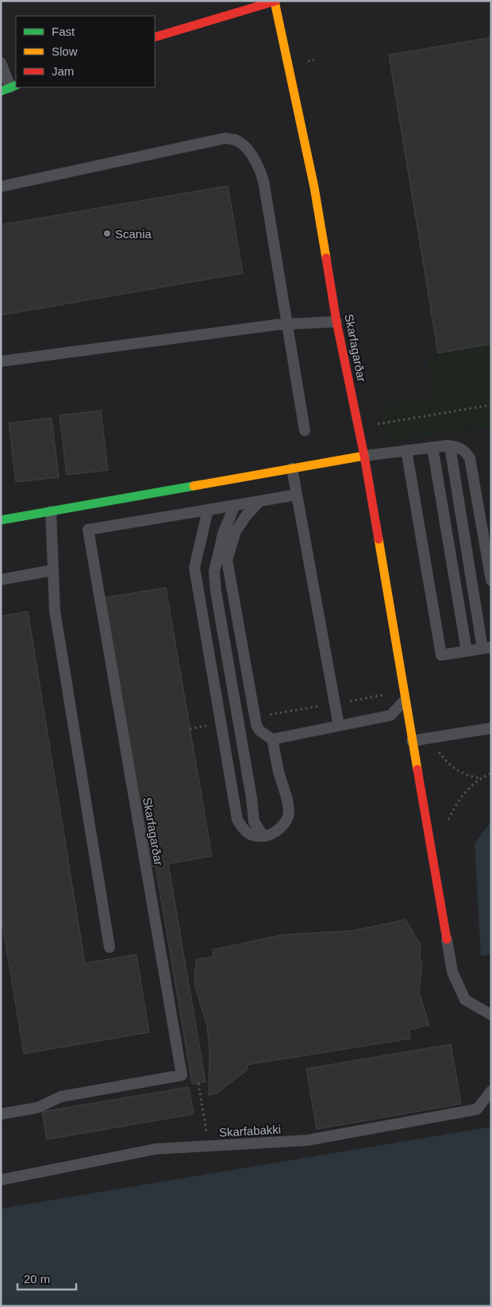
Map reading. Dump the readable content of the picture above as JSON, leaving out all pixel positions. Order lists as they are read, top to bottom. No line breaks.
{"streets":{"street":["Skarfagarðar"],"lane":["Skarfabakki"]},"places":["Scania"],"legend":["Fast","Slow","Jam"],"scale_bar":"20 m"}
